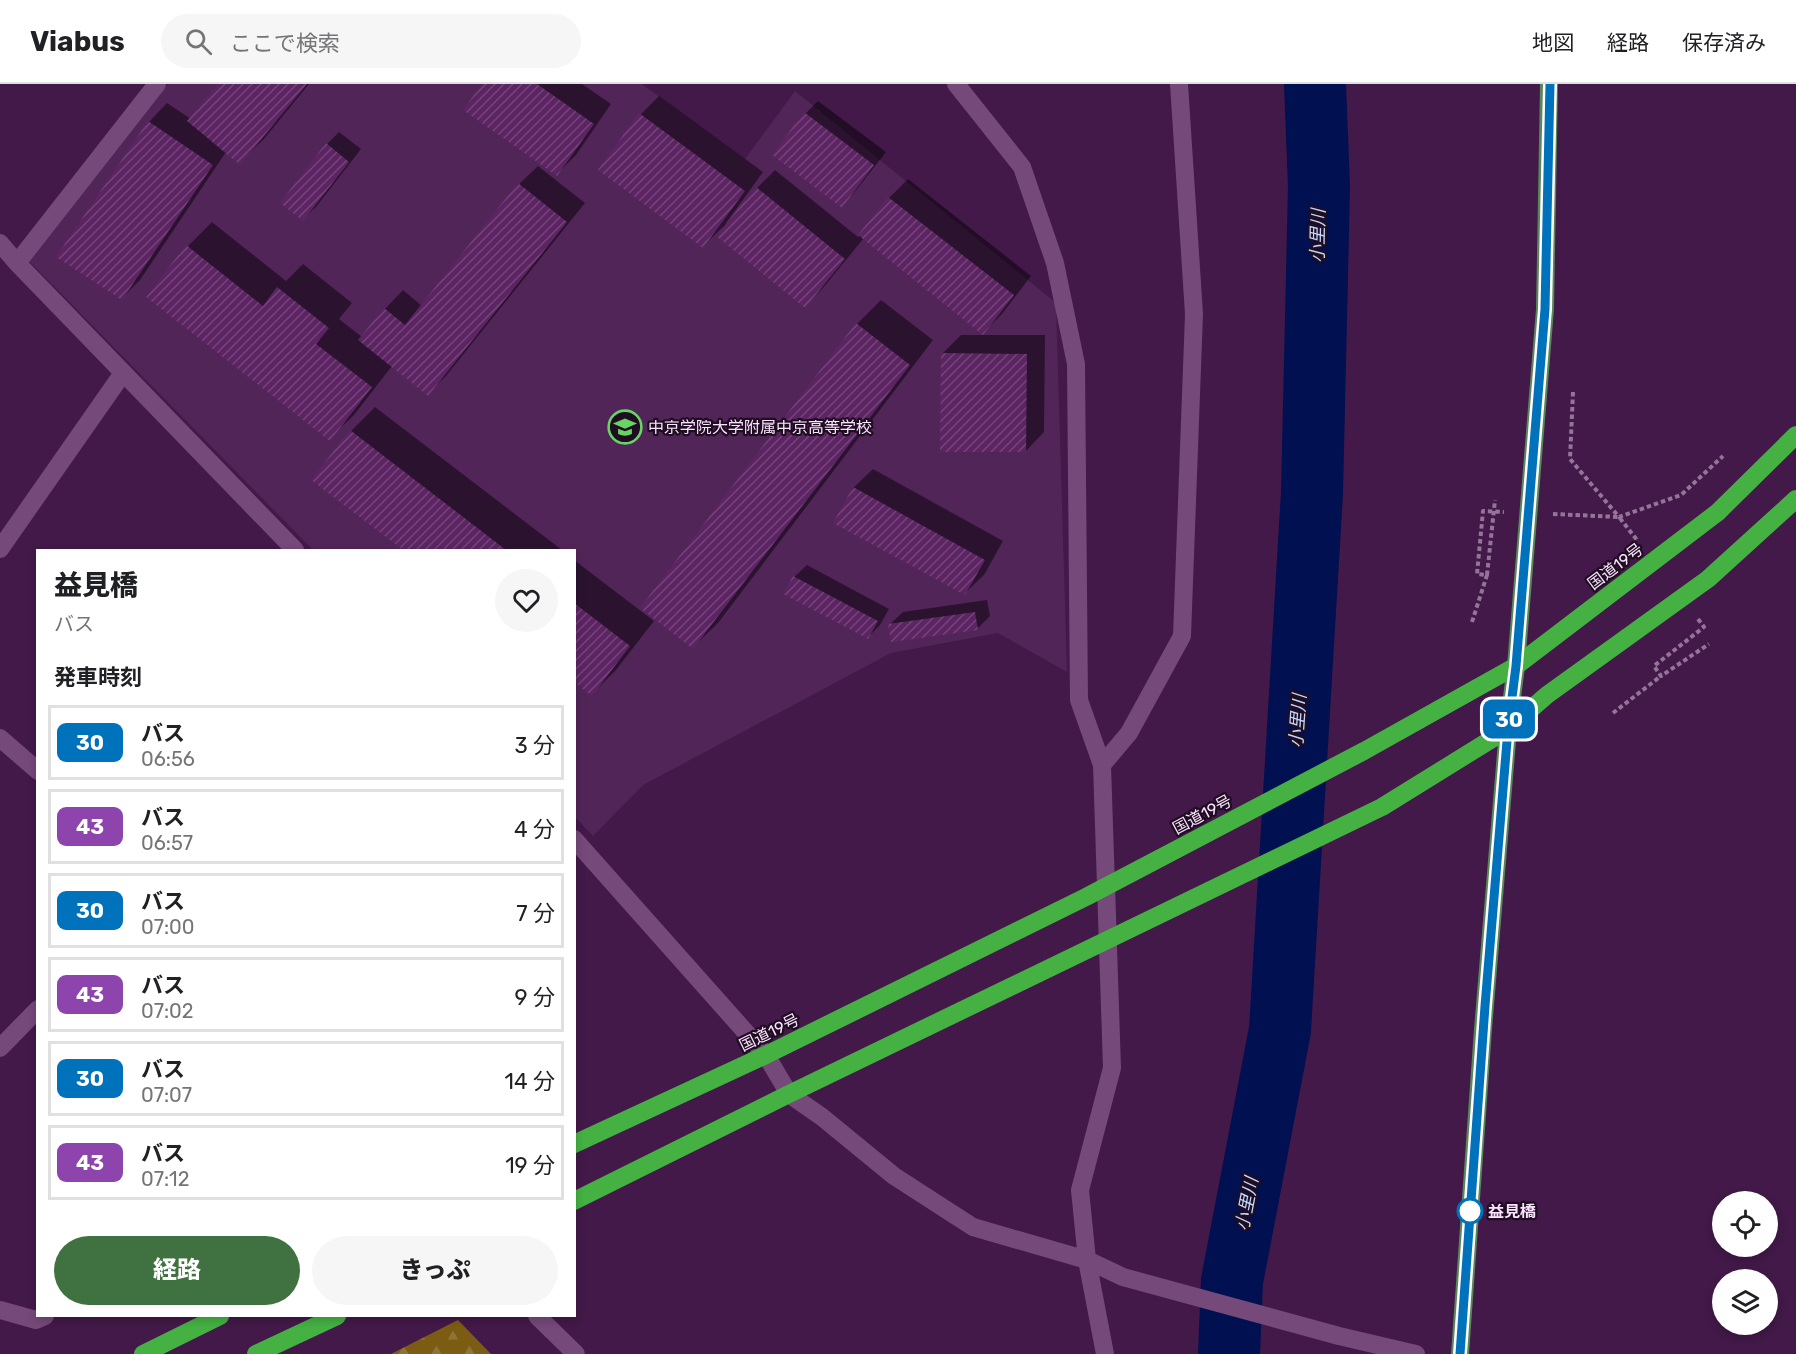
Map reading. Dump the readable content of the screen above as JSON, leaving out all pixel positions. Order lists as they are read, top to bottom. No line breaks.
{"streets":{"highway":["国道19号"]},"water":["小里川"],"places":{"school or university":["中京学院大学附属中京高等学校"],"other":["益見橋"]},"lines":["bus line 30"],"page":{"header":"Viabus","search":"ここで検索","nav":["地図","経路","保存済み"],"on_map":"30","heading":[["益見橋","バス"],"発車時刻"],"list":[{"mark":"30","name":"バス","note":"06:56","value":"3 分"},{"mark":"43","name":"バス","note":"06:57","value":"4 分"},{"mark":"30","name":"バス","note":"07:00","value":"7 分"},{"mark":"43","name":"バス","note":"07:02","value":"9 分"},{"mark":"30","name":"バス","note":"07:07","value":"14 分"},{"mark":"43","name":"バス","note":"07:12","value":"19 分"}],"buttons":["経路","きっぷ"]}}
